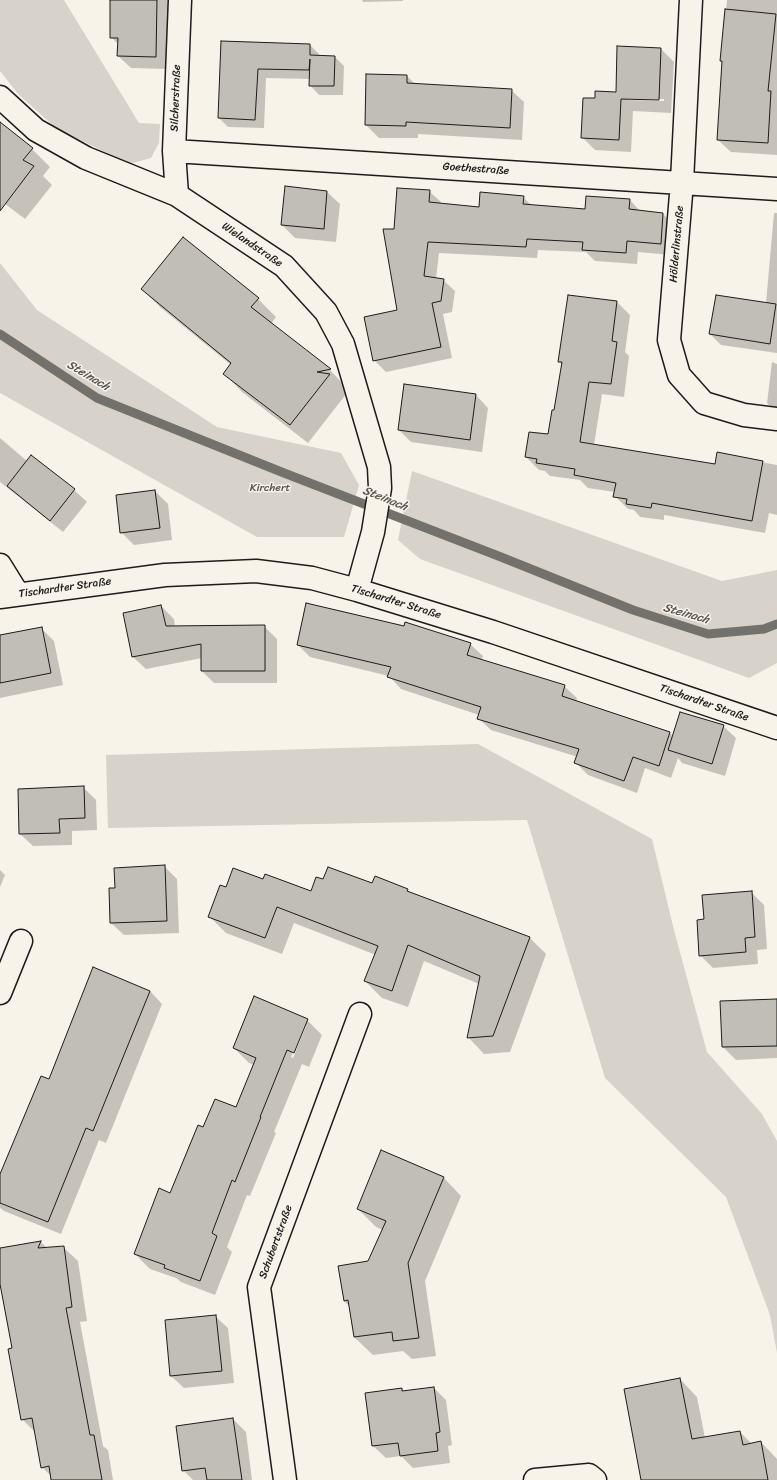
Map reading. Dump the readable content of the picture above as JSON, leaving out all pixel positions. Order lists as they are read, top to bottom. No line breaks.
{"streets":{"street":["Silcherstraße","Goethestraße","Hölderlinstraße","Wielandstraße","Tischardter Straße","Schubertstraße"]},"crossings":[["Silcherstraße","Goethestraße"],["Silcherstraße","Wielandstraße"],["Goethestraße","Hölderlinstraße"],["Wielandstraße","Tischardter Straße"]],"water":["Steinach"],"parks":["Kirchert"]}
